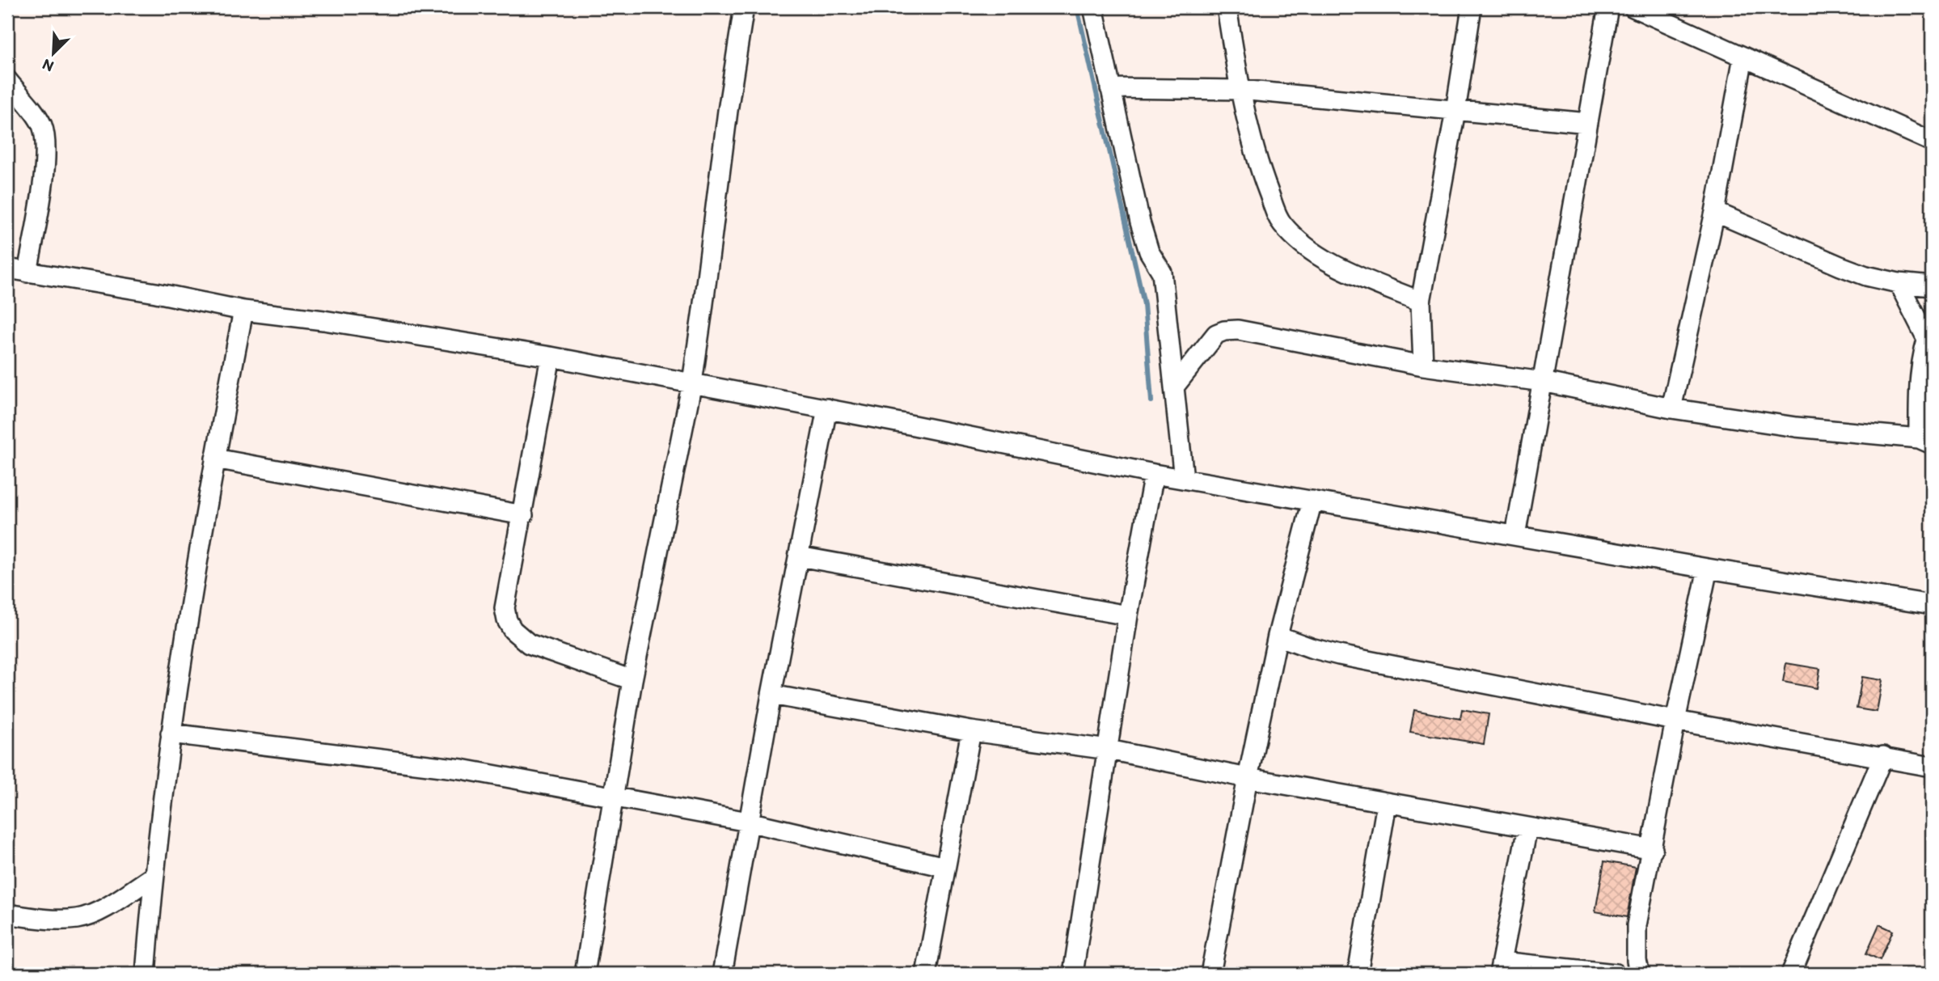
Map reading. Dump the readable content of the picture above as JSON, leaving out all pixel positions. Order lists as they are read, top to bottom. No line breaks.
{"north":"bottom left"}
